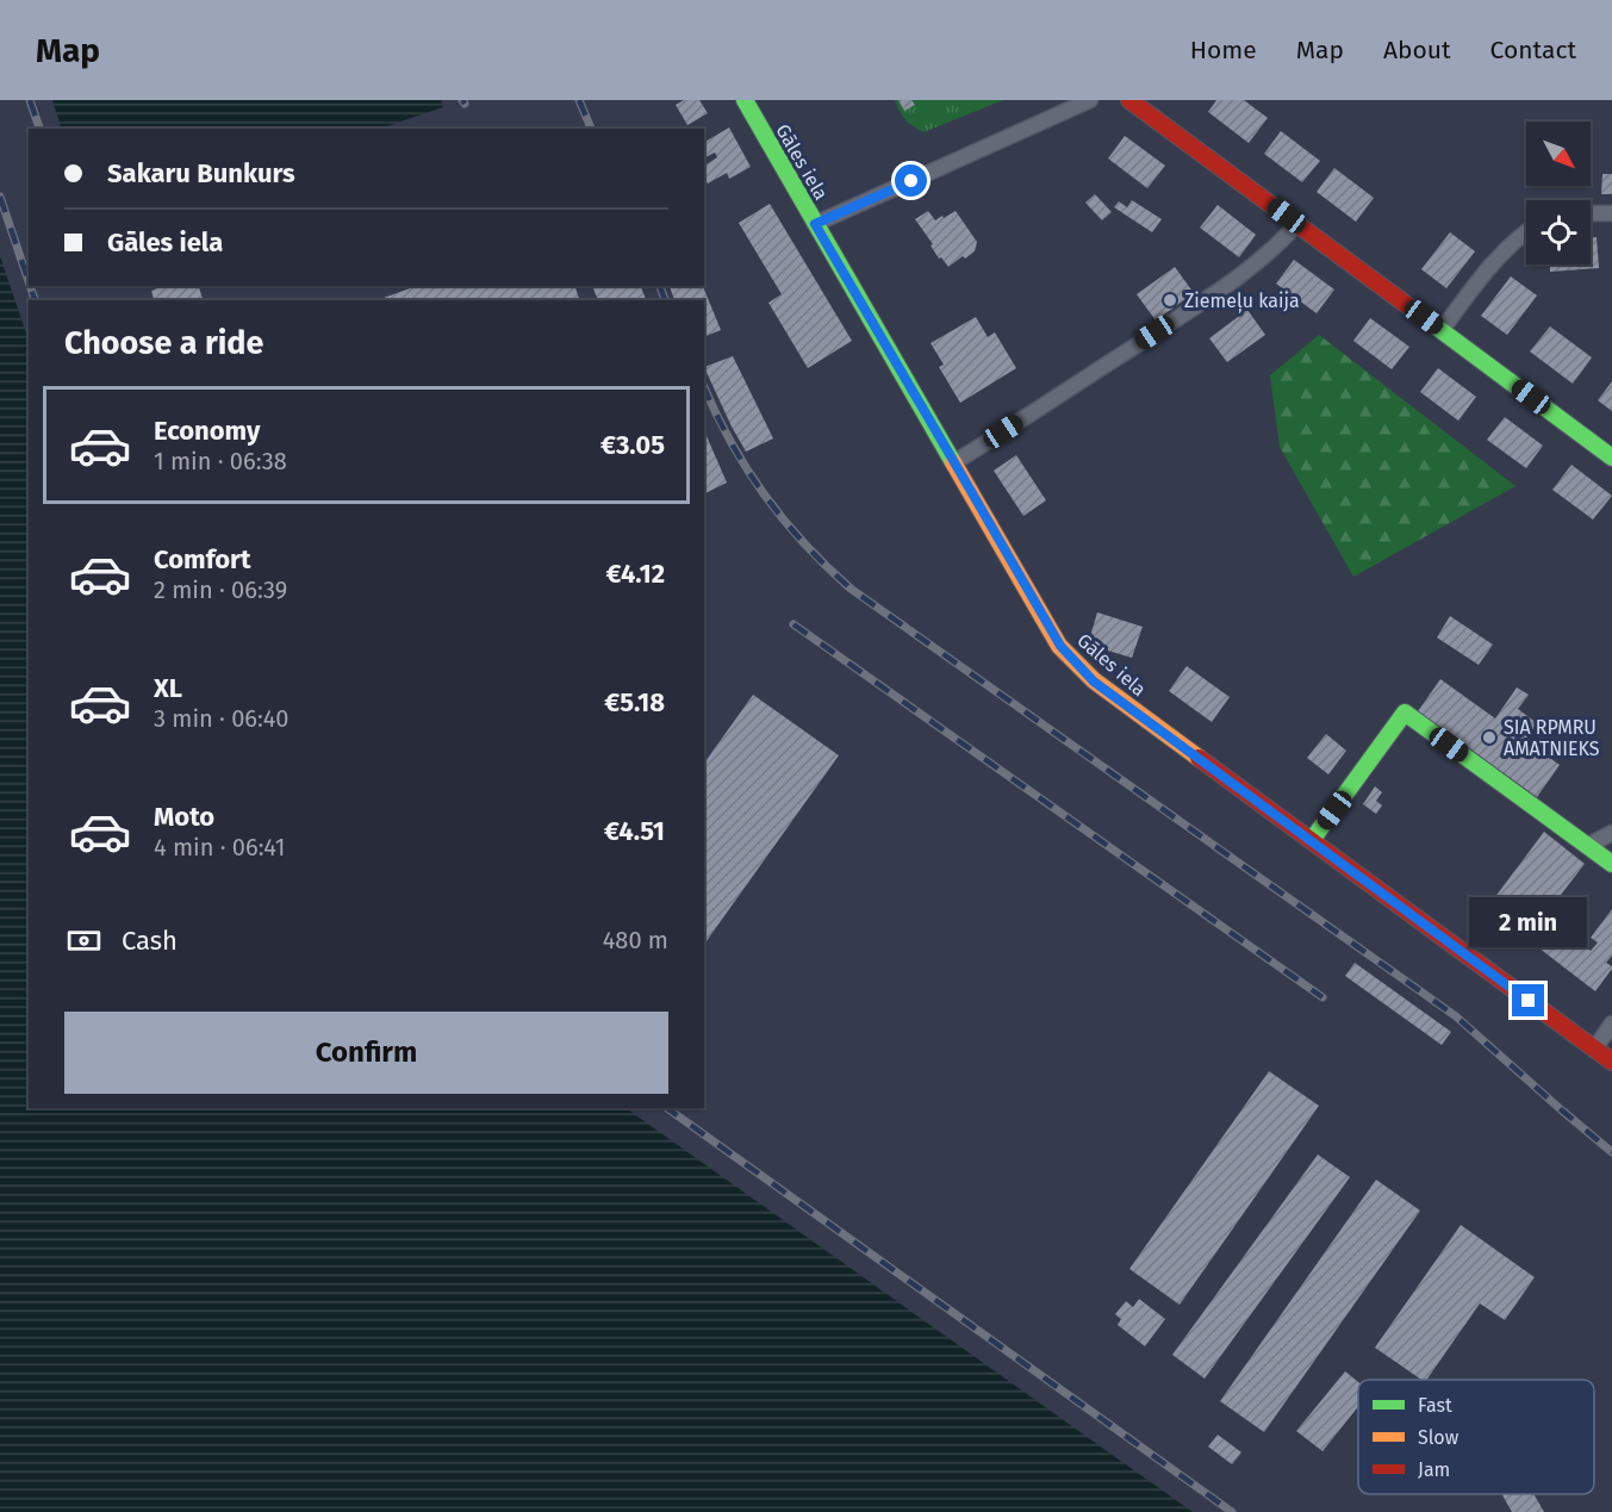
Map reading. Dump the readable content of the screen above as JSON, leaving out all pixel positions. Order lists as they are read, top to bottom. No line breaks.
{"streets":{"street":["Gāles iela"]},"places":["Ziemeļu kaija","SIA RPMRU AMATNIEKS"],"legend":["Fast","Slow","Jam"],"north":"bottom right","page":{"header":"Map","nav":["Home","Map","About","Contact"],"banner":["Sakaru Bunkurs","Gāles iela"],"heading":"Choose a ride","list":[{"name":"Economy","note":"1 min · 06:38","value":"€3.05"},{"name":"Comfort","note":"2 min · 06:39","value":"€4.12"},{"name":"XL","note":"3 min · 06:40","value":"€5.18"},{"name":"Moto","note":"4 min · 06:41","value":"€4.51"}],"bubble":"2 min","pay":["Cash","480 m"],"buttons":"Confirm"}}
